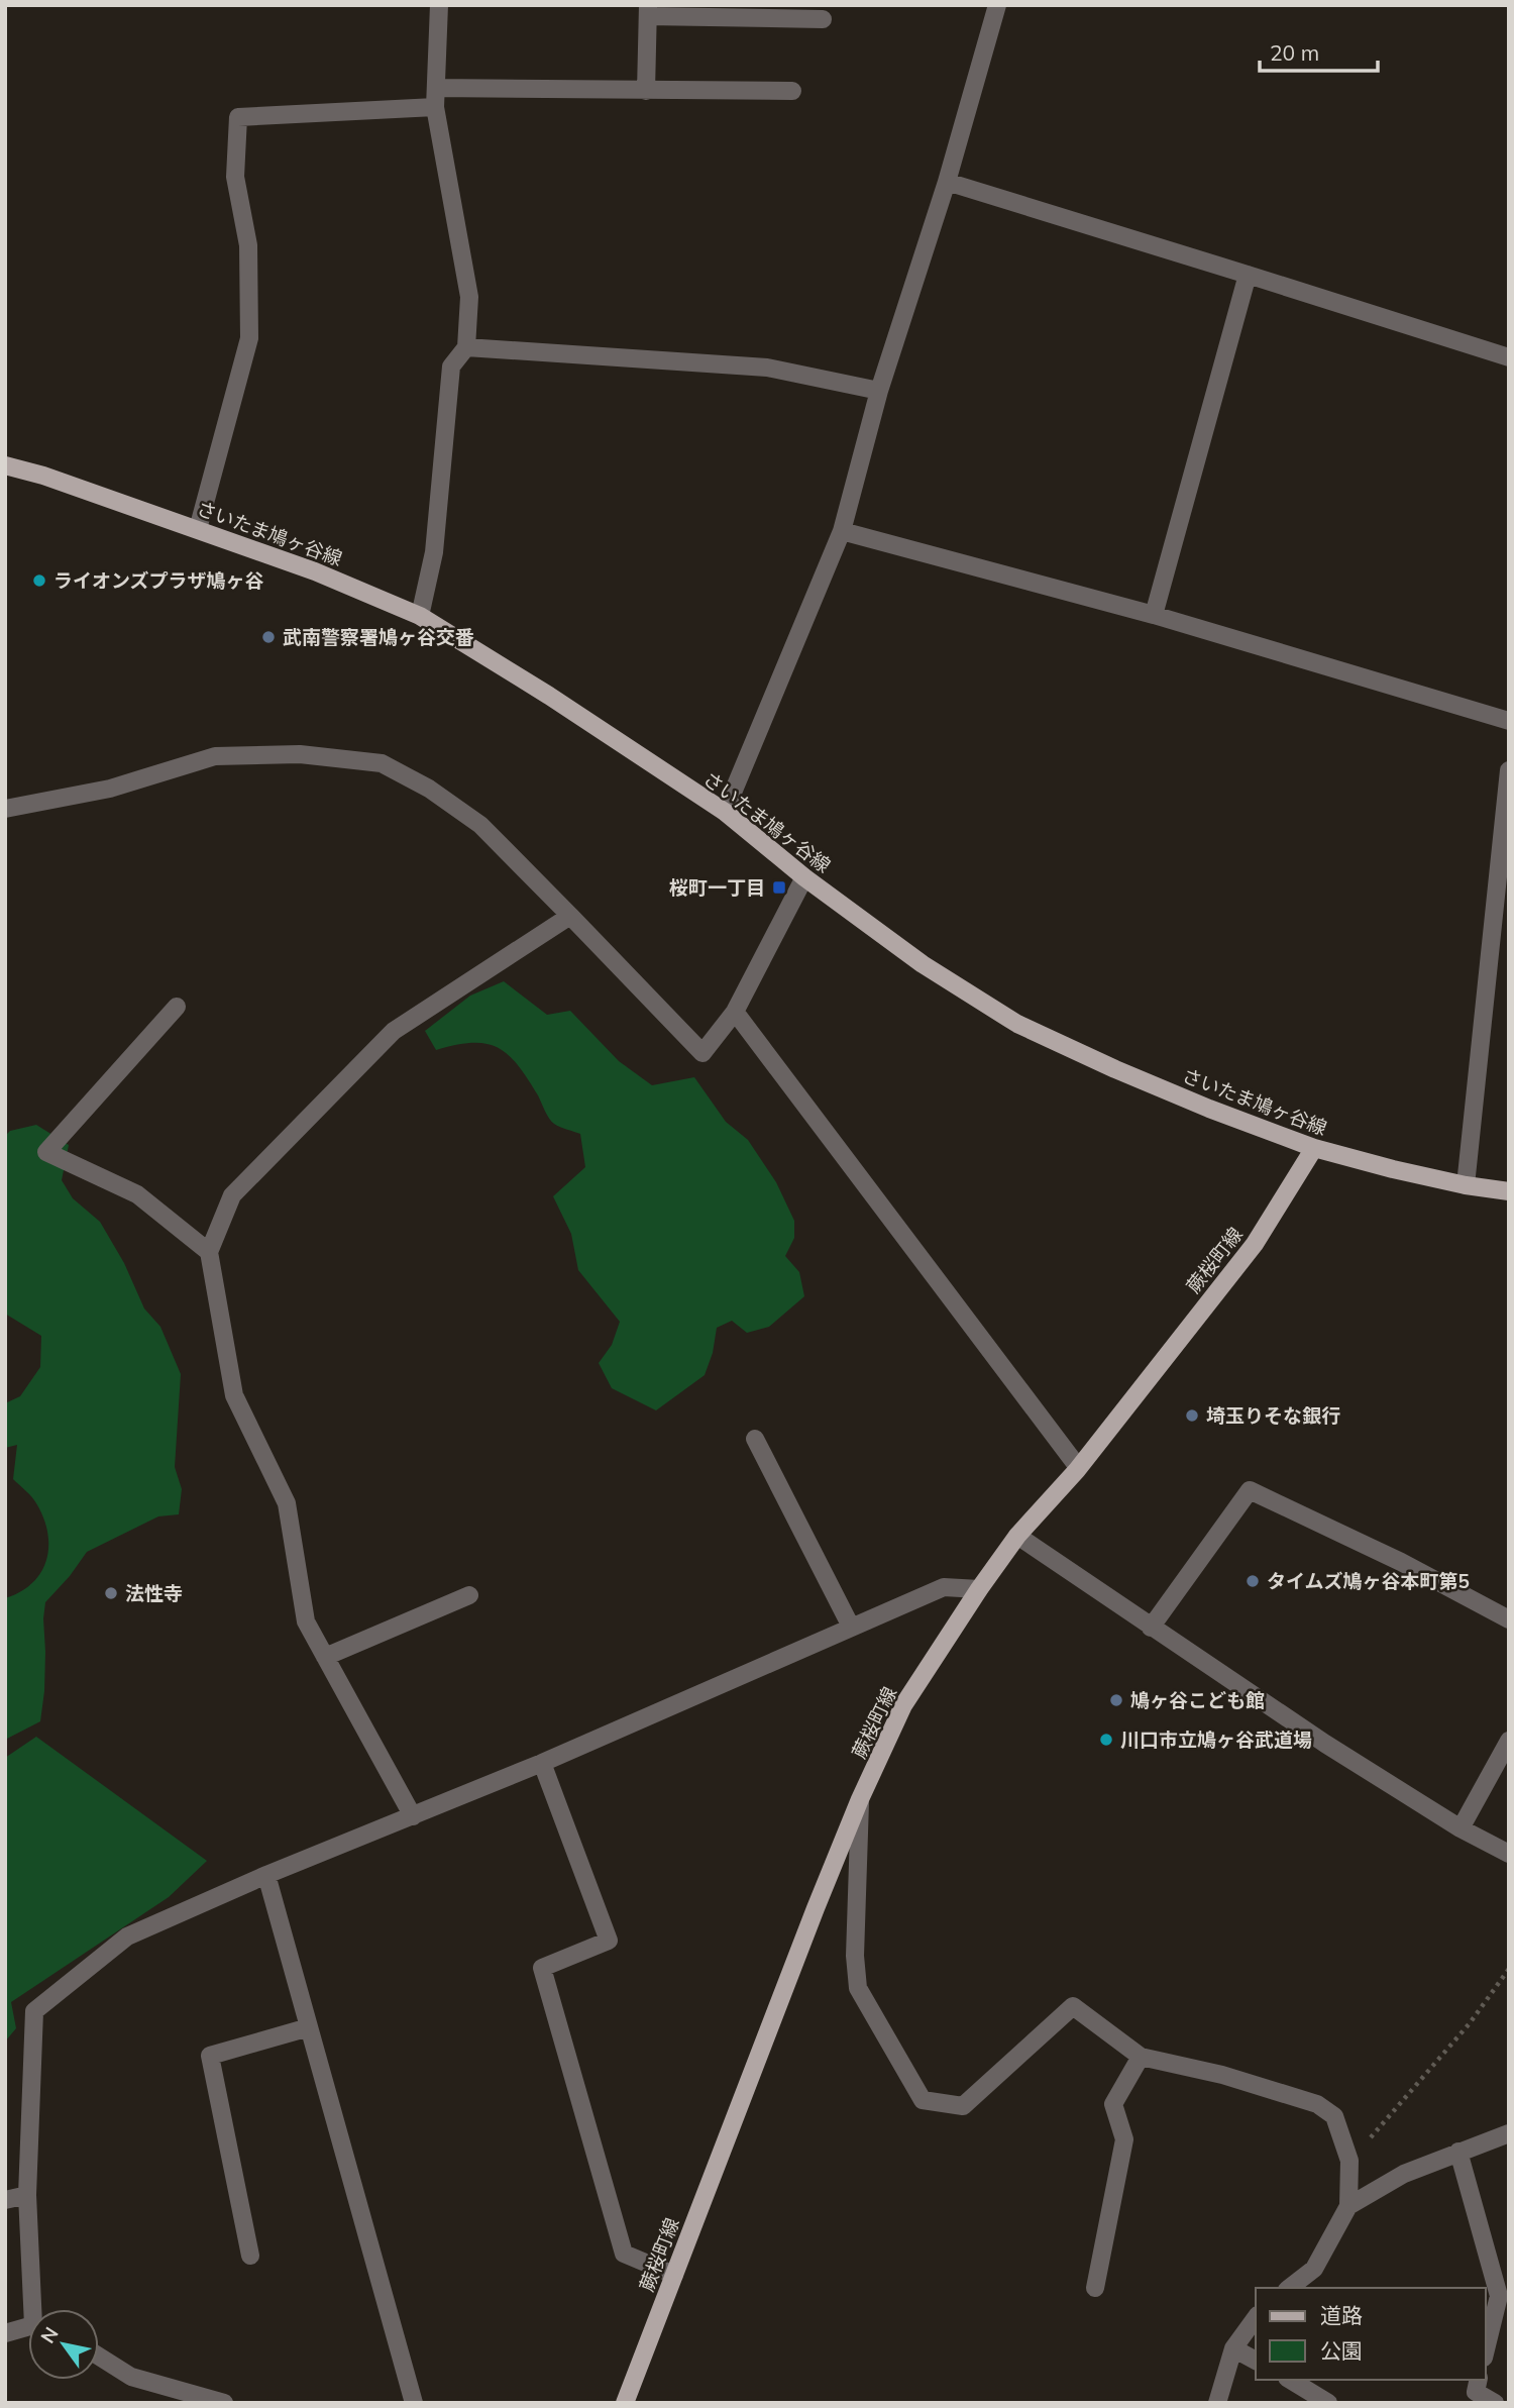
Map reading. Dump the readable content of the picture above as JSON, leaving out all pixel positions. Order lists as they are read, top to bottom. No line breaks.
{"streets":{"main road":["さいたま鳩ヶ谷線","蕨桜町線"]},"crossings":[["さいたま鳩ヶ谷線","蕨桜町線"]],"places":{"other":["ライオンズプラザ鳩ヶ谷","武南警察署鳩ヶ谷交番","埼玉りそな銀行","タイムズ鳩ヶ谷本町第5","法性寺","鳩ヶ谷こども館","川口市立鳩ヶ谷武道場"],"transit":["桜町一丁目"]},"legend":["道路","公園"],"scale_bar":"20 m","north":"top left"}
